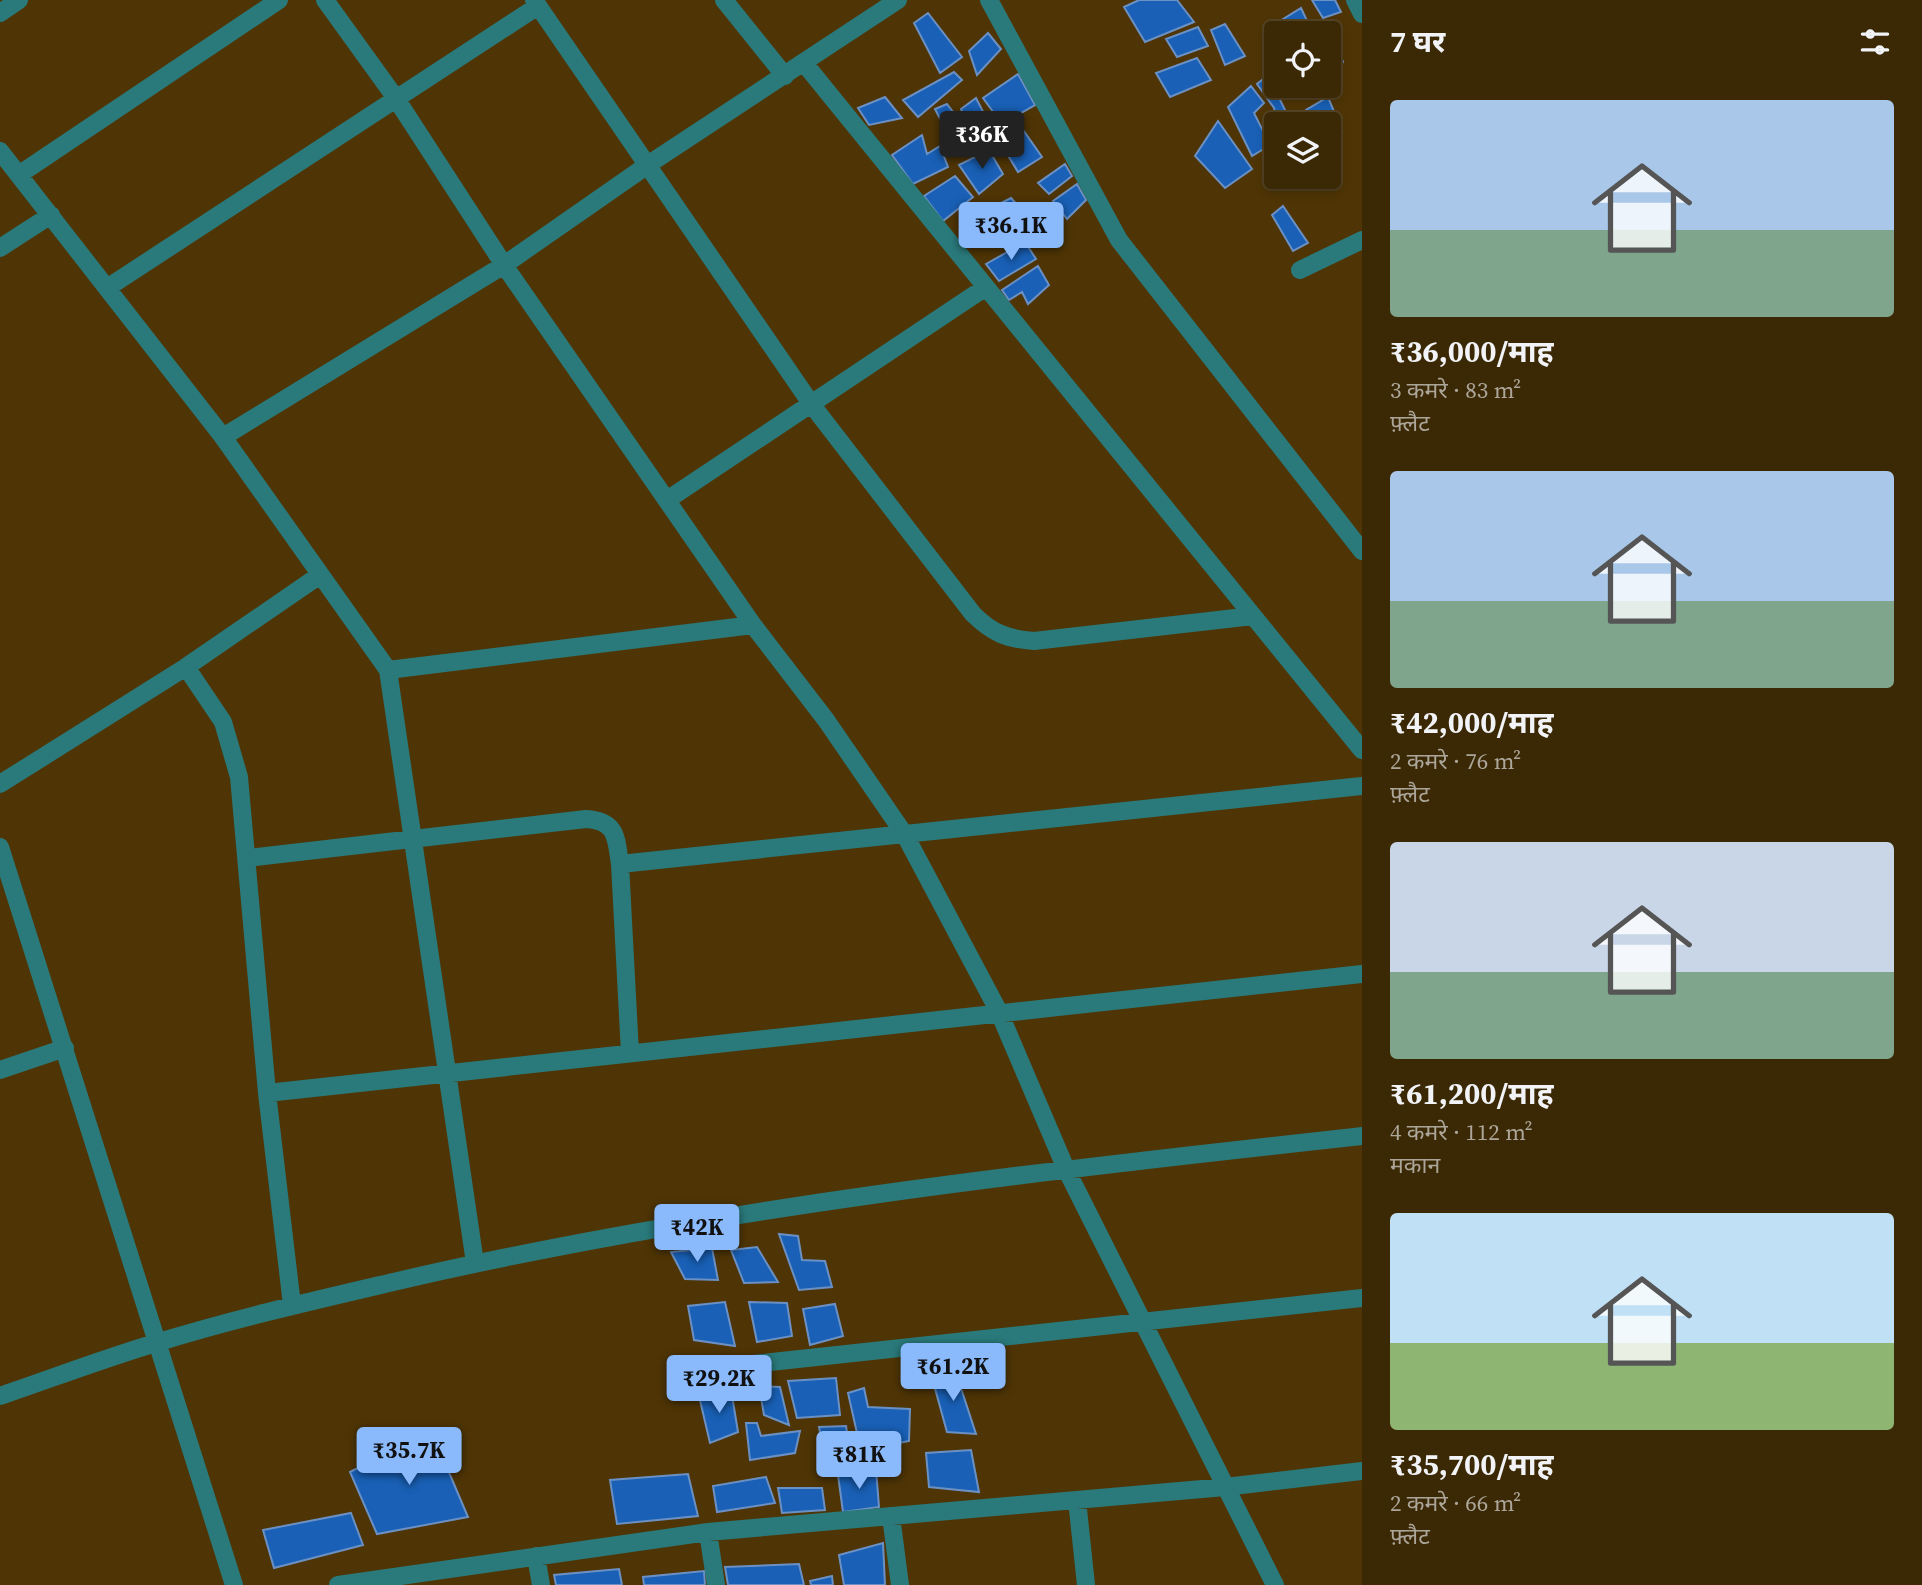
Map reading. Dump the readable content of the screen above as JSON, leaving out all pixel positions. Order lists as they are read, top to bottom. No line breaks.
{"page":{"heading":"7 घर","list":[{"name":"₹36,000/माह","note":"3 कमरे · 83 m² · फ़्लैट"},{"name":"₹42,000/माह","note":"2 कमरे · 76 m² · फ़्लैट"},{"name":"₹61,200/माह","note":"4 कमरे · 112 m² · मकान"},{"name":"₹35,700/माह","note":"2 कमरे · 66 m² · फ़्लैट"}],"price":["₹36K","₹36.1K","₹42K","₹61.2K","₹29.2K","₹35.7K","₹81K"]}}
